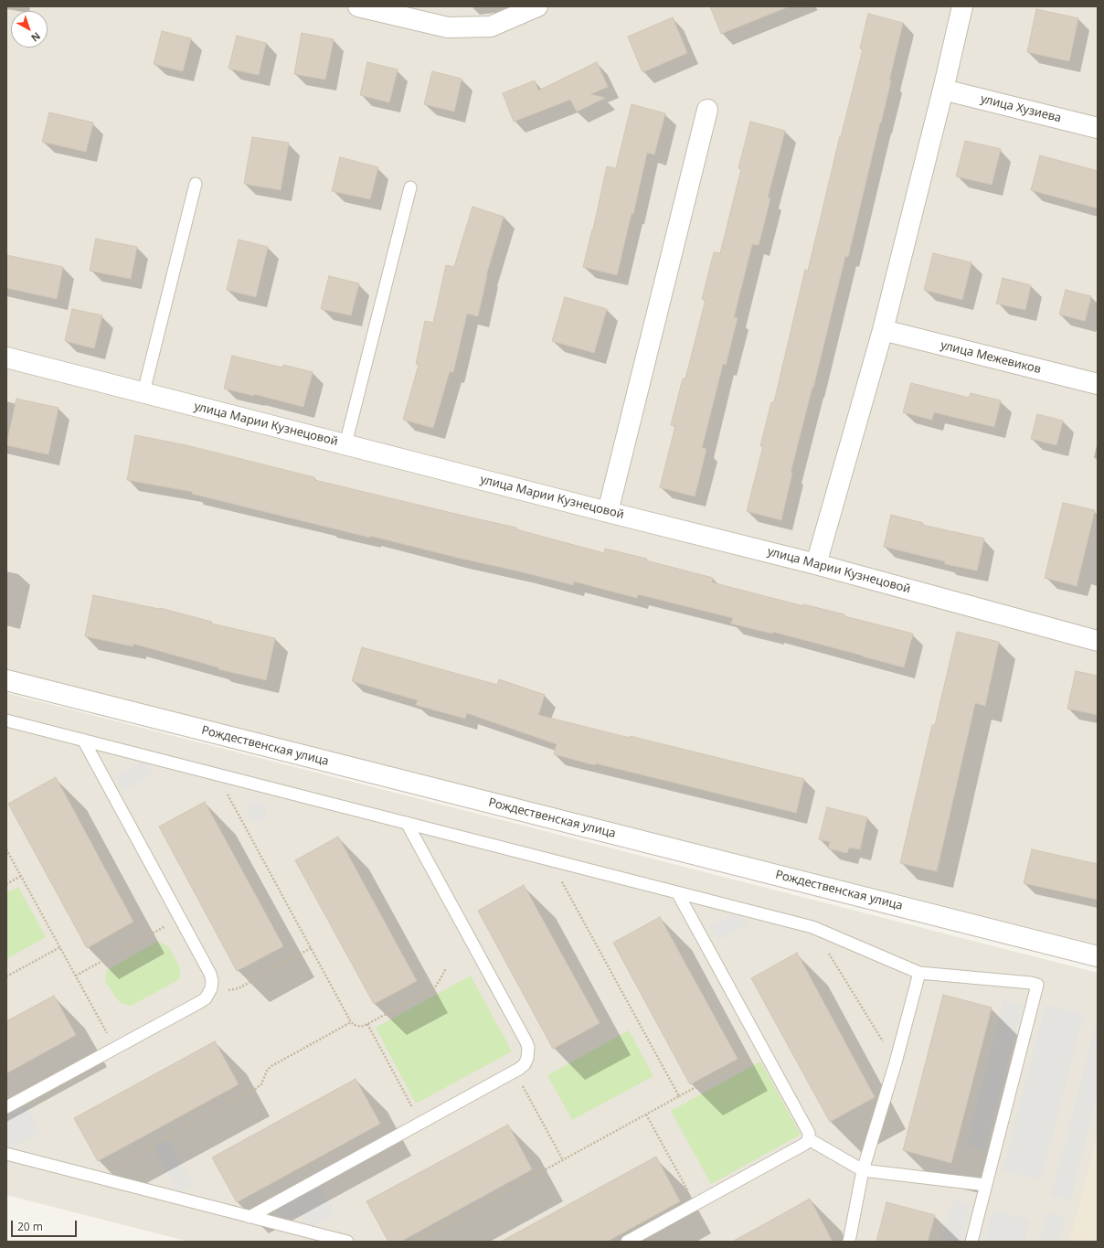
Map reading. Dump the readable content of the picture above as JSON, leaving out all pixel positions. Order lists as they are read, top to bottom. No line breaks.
{"streets":{"street":["улица Хузиева","улица Межевиков","улица Марии Кузнецовой","Рождественская улица"]},"scale_bar":"20 m","north":"bottom right"}
